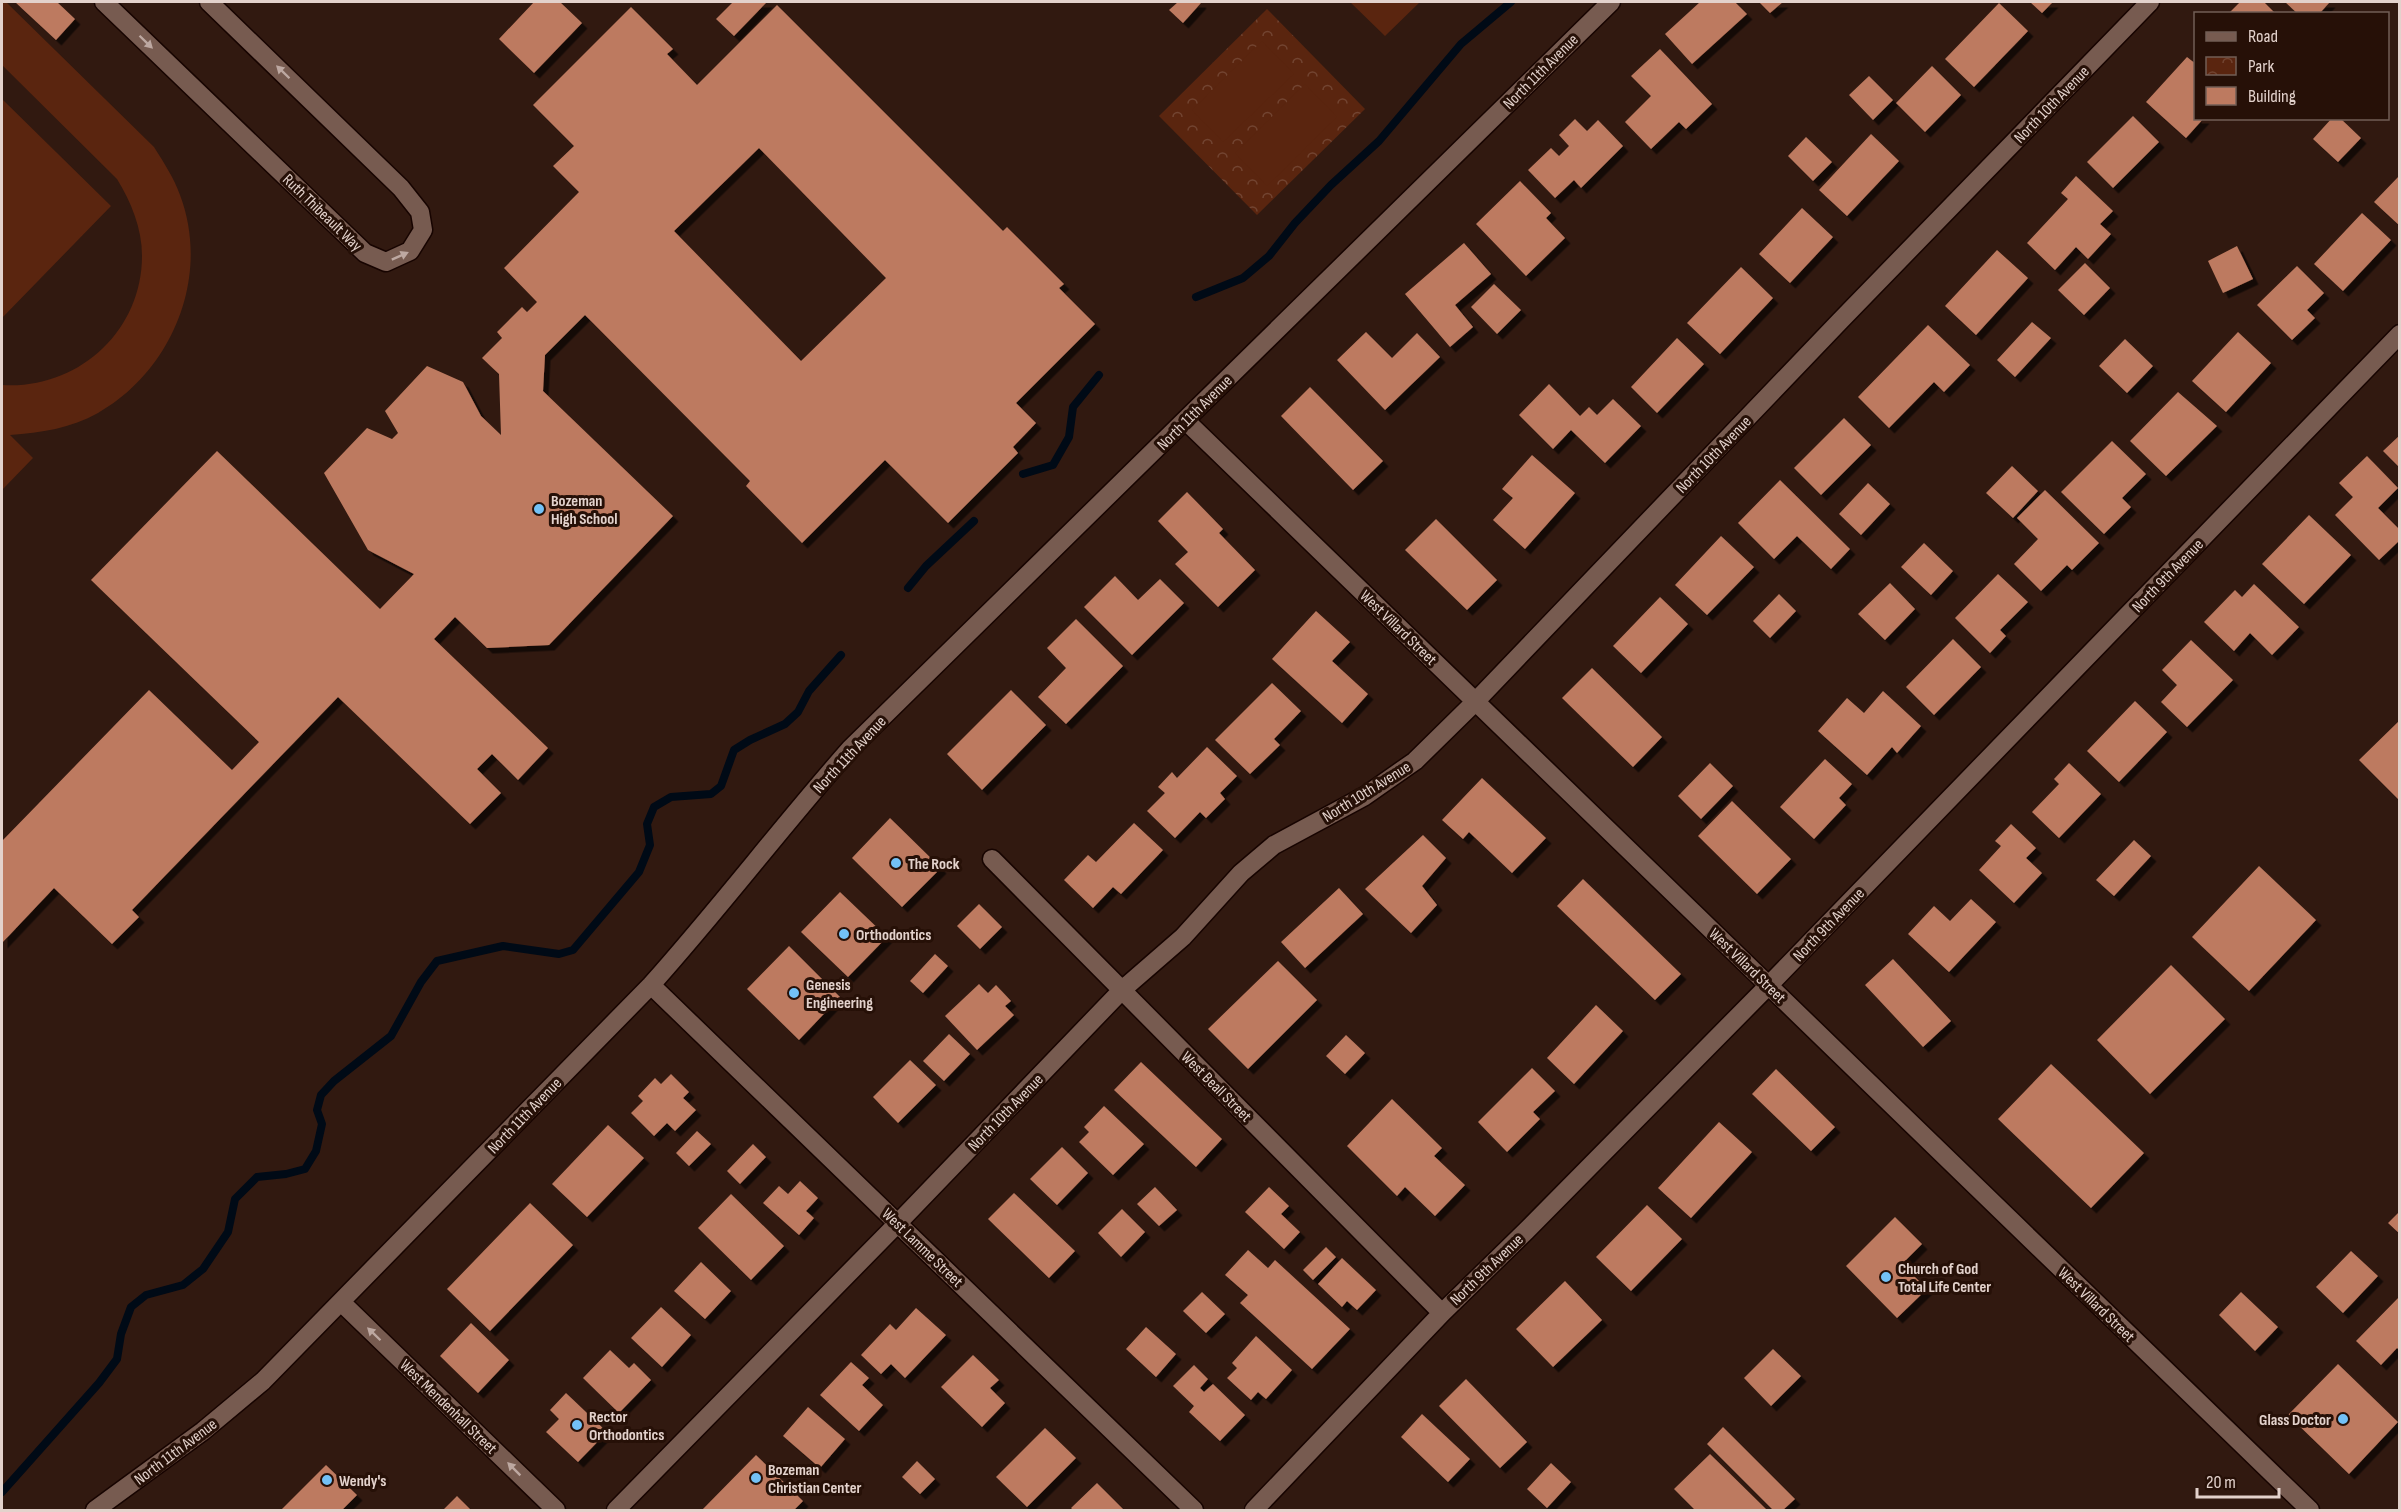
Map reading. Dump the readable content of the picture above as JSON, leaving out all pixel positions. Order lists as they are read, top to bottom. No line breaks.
{"streets":{"street":["North 11th Avenue","North 10th Avenue","Ruth Thibeault Way","North 9th Avenue","West Villard Street","West Beall Street","West Lamme Street","West Mendenhall Street"]},"crossings":[["North 11th Avenue","West Villard Street"],["North 11th Avenue","West Lamme Street"],["North 11th Avenue","West Mendenhall Street"],["North 10th Avenue","West Villard Street"],["North 10th Avenue","West Beall Street"],["North 10th Avenue","West Lamme Street"],["North 9th Avenue","West Villard Street"],["North 9th Avenue","West Beall Street"]],"one_way":["West Mendenhall Street"],"places":["Bozeman High School","The Rock","Orthodontics","Genesis Engineering","Church of God Total Life Center","Glass Doctor","Rector Orthodontics","Bozeman Christian Center","Wendy's"],"legend":["Road","Park","Building"],"scale_bar":"20 m"}
